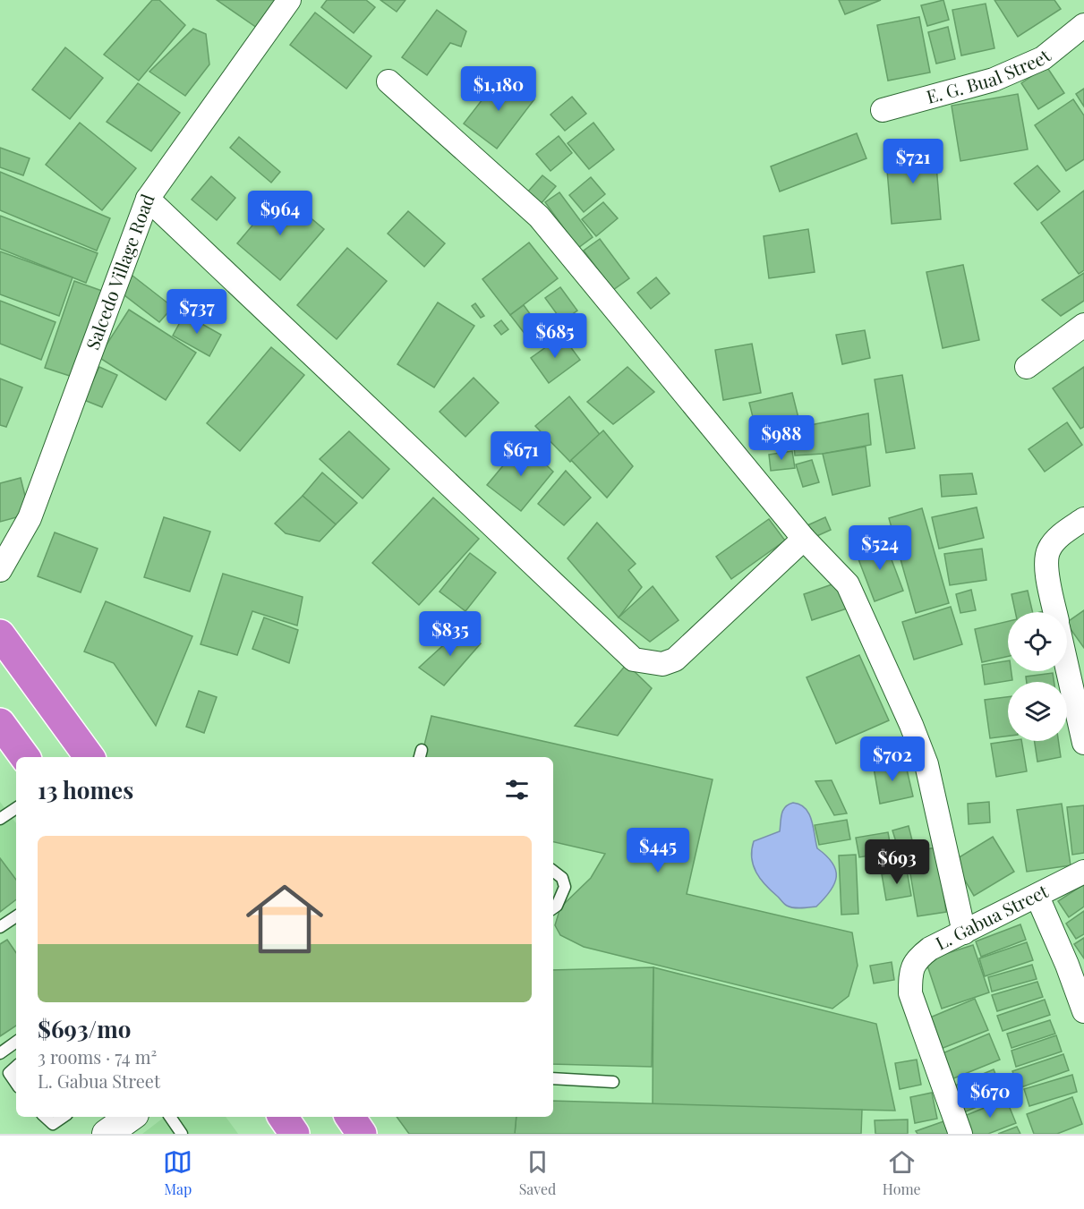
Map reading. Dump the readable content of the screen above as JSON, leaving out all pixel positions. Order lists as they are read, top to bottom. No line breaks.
{"streets":{"street":["E. G. Bual Street","Salcedo Village Road","L. Gabua Street"]},"page":{"price":["$1,180","$721","$964","$737","$685","$988","$671","$524","$835","$702","$445","$693","$670"],"heading":"13 homes","list":[{"name":"$693/mo","note":"3 rooms · 74 m² · L. Gabua Street"}],"tabs":["Map","Saved","Home"]}}
